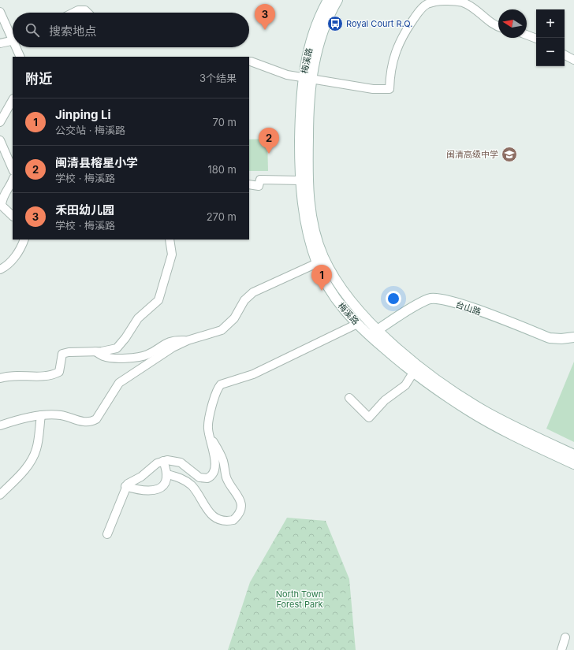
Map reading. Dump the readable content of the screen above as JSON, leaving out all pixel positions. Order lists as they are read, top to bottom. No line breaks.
{"streets":{"main road":["梅溪路","台山路"]},"crossings":[["梅溪路","台山路"]],"parks":["North Town Forest Park"],"places":{"bus stop":["Royal Court R.Q."],"school or university":["闽清高级中学"]},"north":"left","page":{"pins":["3","2","1"],"map_buttons":["+","−"],"search":"搜索地点","heading":["附近","3个结果"],"list":[{"mark":"1","name":"Jinping Li","note":"公交站 · 梅溪路","value":"70 m"},{"mark":"2","name":"闽清县榕星小学","note":"学校 · 梅溪路","value":"180 m"},{"mark":"3","name":"禾田幼儿园","note":"学校 · 梅溪路","value":"270 m"}]}}
